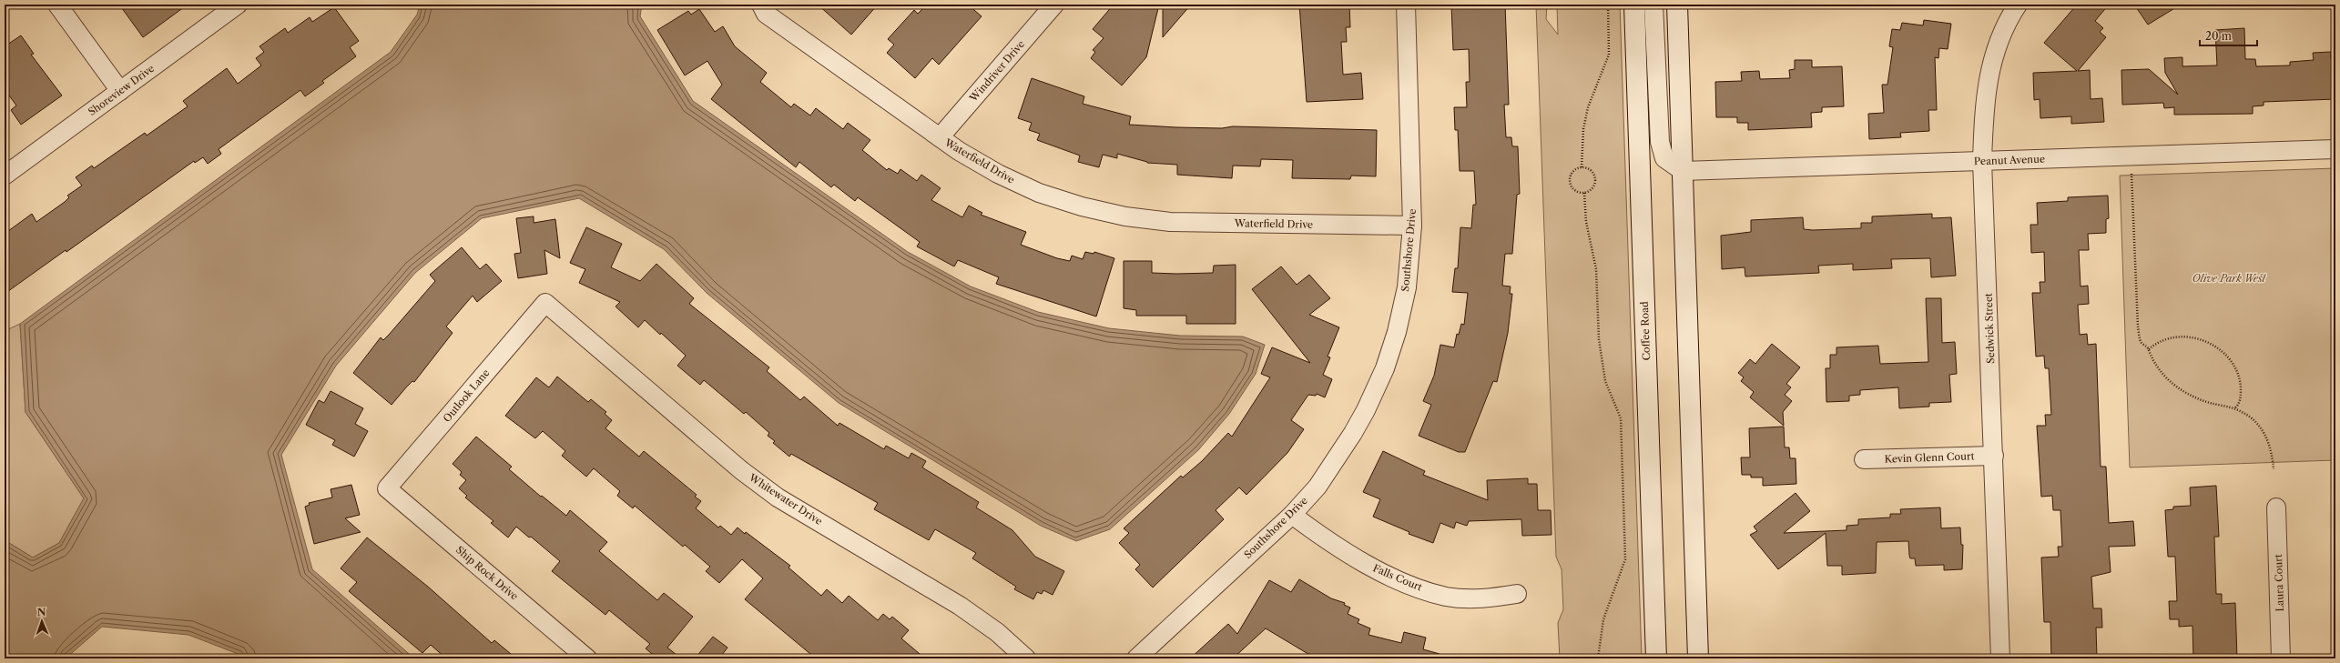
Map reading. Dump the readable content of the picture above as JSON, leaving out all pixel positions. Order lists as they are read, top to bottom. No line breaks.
{"streets":{"main road":["Coffee Road"],"street":["Windriver Drive","Shoreview Drive","Peanut Avenue","Waterfield Drive","Southshore Drive","Sedwick Street","Outlook Lane","Kevin Glenn Court","Whitewater Drive","Ship Rock Drive","Falls Court","Laura Court"]},"crossings":[["Windriver Drive","Waterfield Drive"],["Peanut Avenue","Sedwick Street"],["Waterfield Drive","Southshore Drive"],["Southshore Drive","Falls Court"],["Sedwick Street","Kevin Glenn Court"],["Outlook Lane","Whitewater Drive"],["Outlook Lane","Ship Rock Drive"]],"parks":["Olive Park West"],"scale_bar":"20 m","north":"top"}
